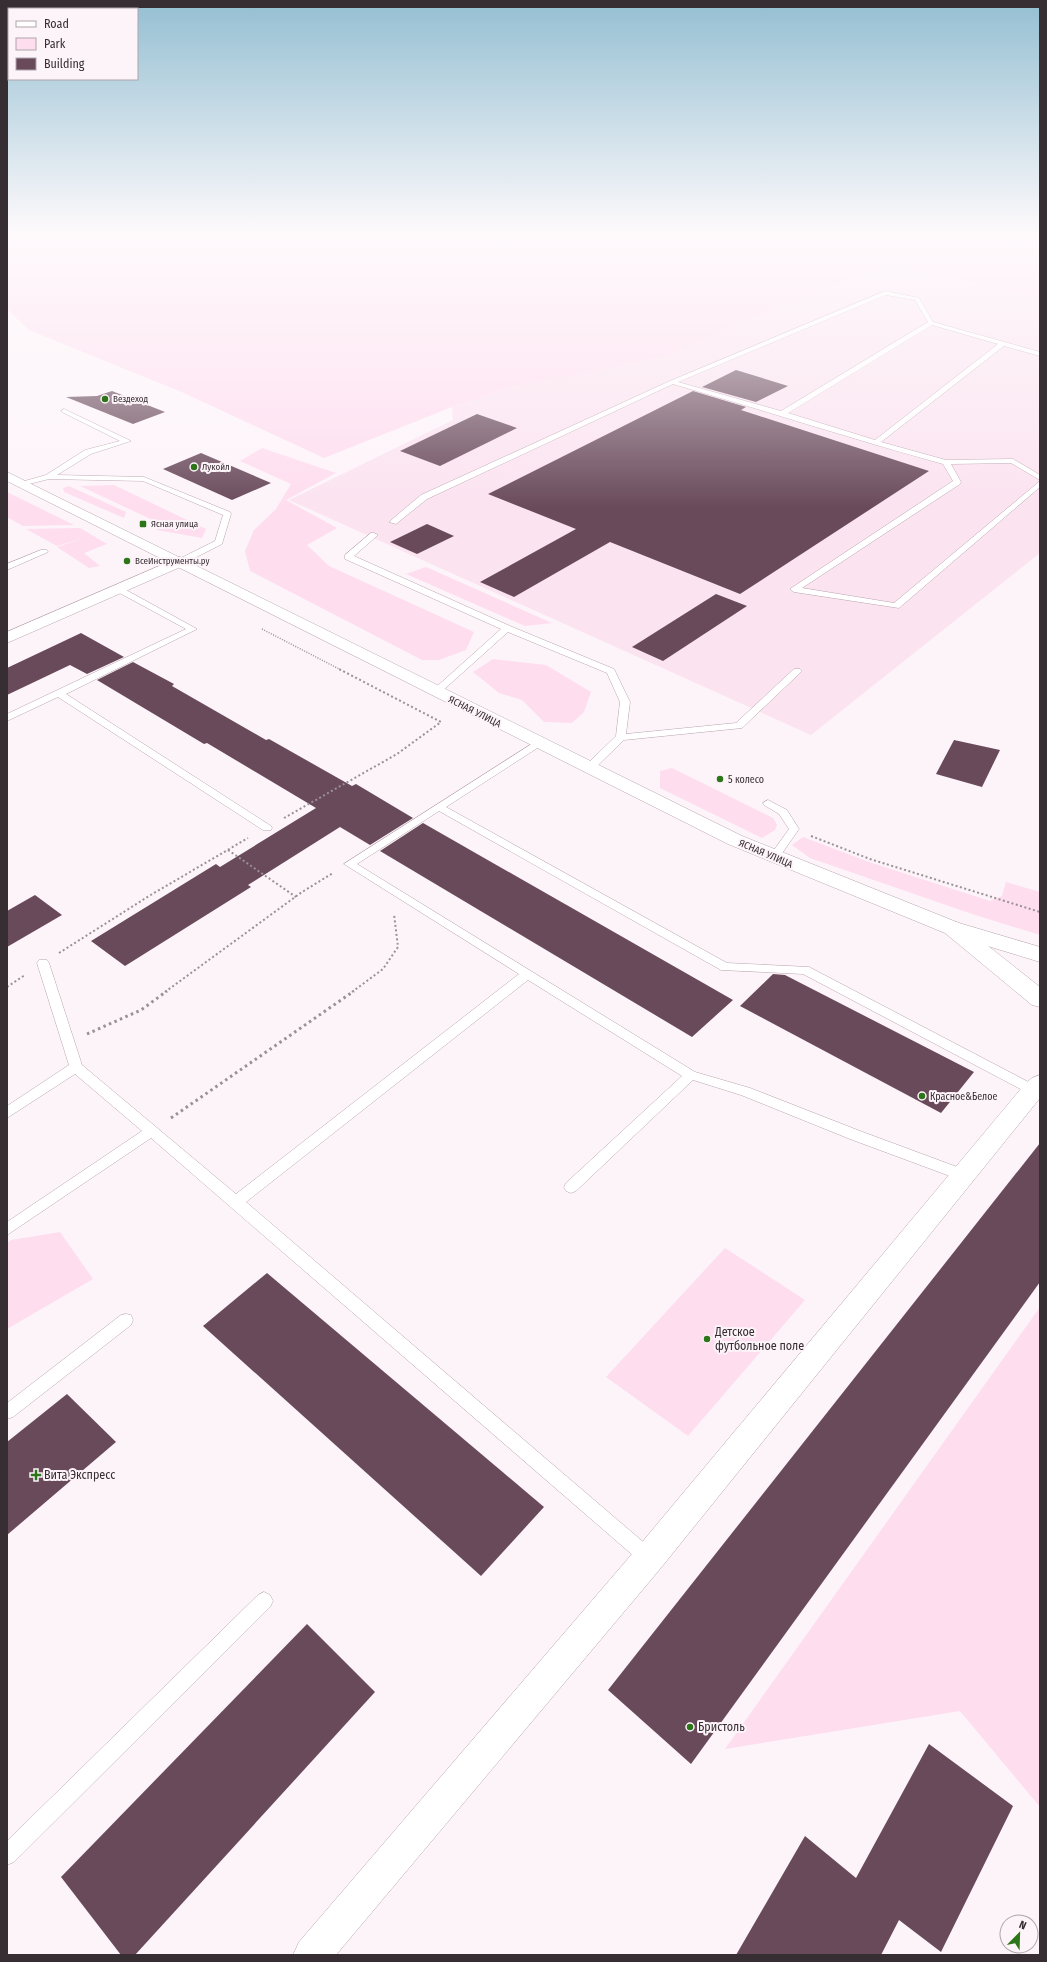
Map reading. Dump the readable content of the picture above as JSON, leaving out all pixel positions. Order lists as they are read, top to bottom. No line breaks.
{"streets":{"main road":["ЯСНАЯ УЛИЦА"]},"places":{"other":["Вездеход","Лукойл","ВсеИнструменты.ру","5 колесо","Красное&Белое","Детское футбольное поле","Бристоль"],"transit":["Ясная улица"],"health":["Вита Экспресс"]},"legend":["Road","Park","Building"],"north":"top right"}
